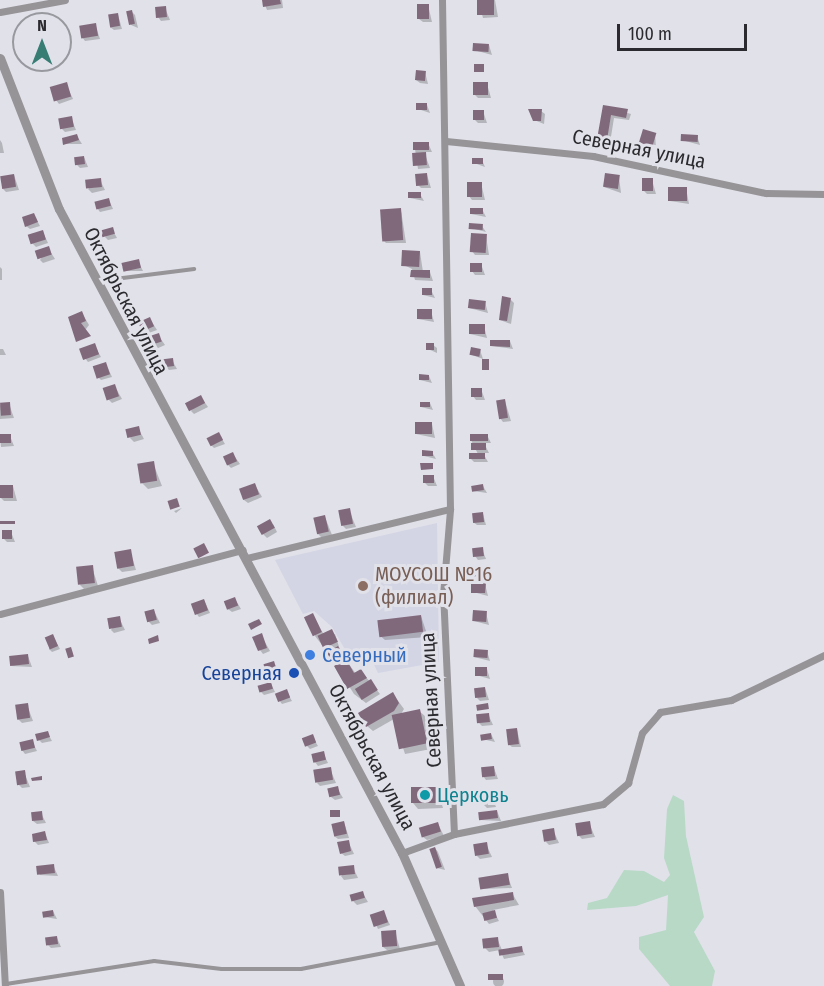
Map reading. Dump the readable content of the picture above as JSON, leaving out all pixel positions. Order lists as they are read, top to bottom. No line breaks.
{"streets":{"street":["Северная улица","Октябрьская улица"]},"places":["МОУСОШ №16 (филиал)","Северный","Северная","Церковь"],"scale_bar":"100 m","north":"top"}
